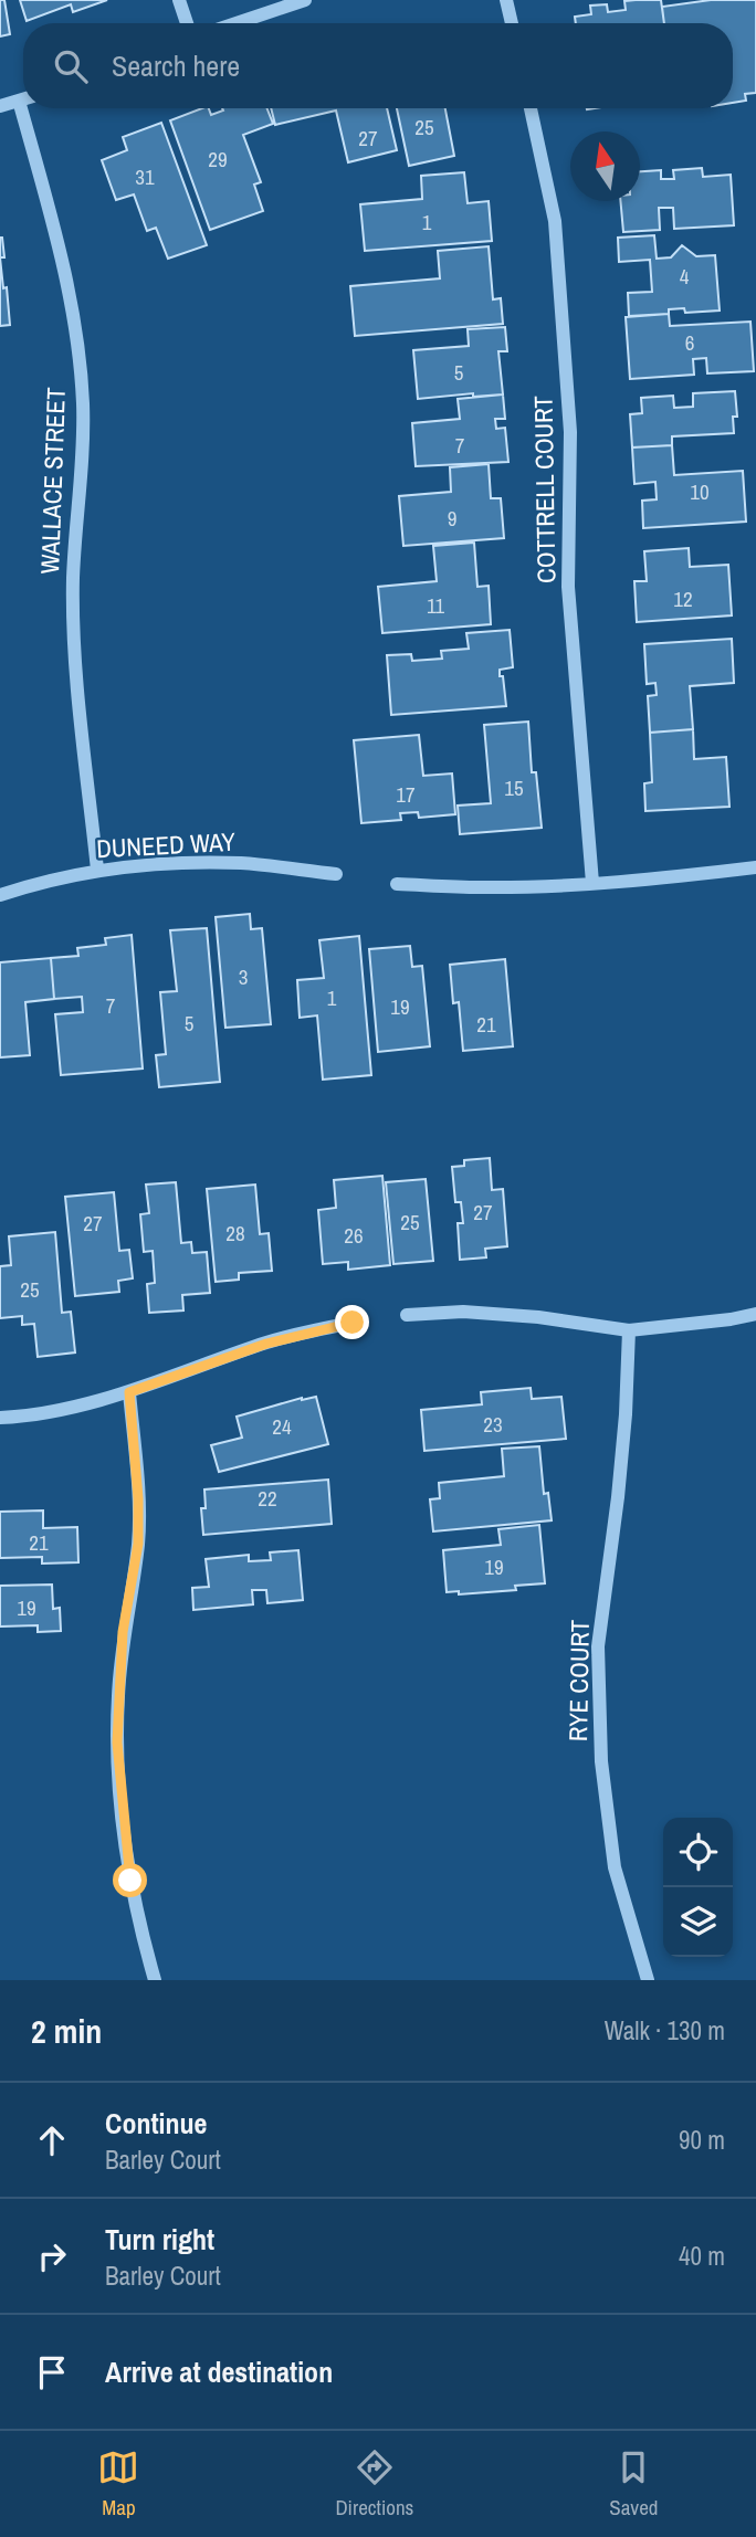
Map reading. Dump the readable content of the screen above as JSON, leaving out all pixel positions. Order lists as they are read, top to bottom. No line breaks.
{"streets":{"street":["WALLACE STREET","COTTRELL COURT","DUNEED WAY","RYE COURT"]},"crossings":[["WALLACE STREET","DUNEED WAY"]],"house_numbers":["25","27","29","31","1","4","6","5","7","10","9","12","11","15","17","3","1","7","19","5","21","27","25","27","28","26","25","23","24","22","21","19","19"],"north":"top","page":{"search":"Search here","heading":["2 min","Walk · 130 m"],"list":[["Continue","Barley Court","90 m"],["Turn right","Barley Court","40 m"],"Arrive at destination"],"nav":["Map","Directions","Saved"]}}
